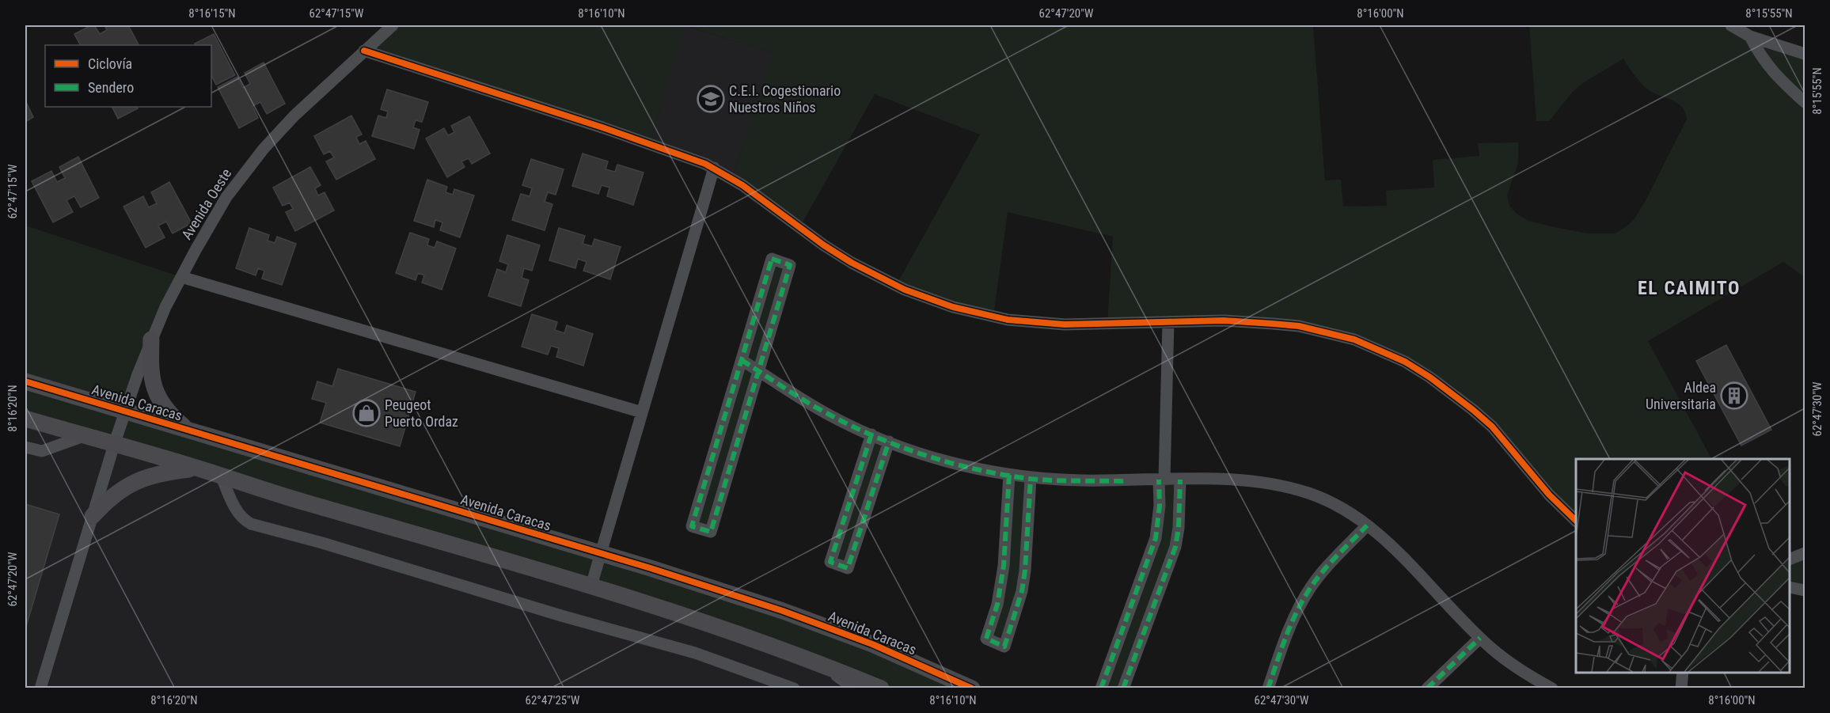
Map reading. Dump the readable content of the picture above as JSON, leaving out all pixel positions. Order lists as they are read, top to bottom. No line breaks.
{"streets":{"street":["Avenida Oeste","Avenida Caracas"]},"crossings":[["Avenida Oeste","Avenida Caracas"]],"districts":["EL CAIMITO"],"places":{"school or university":["C.E.I. Cogestionario Nuestros Niños"],"building":["Aldea Universitaria"],"shop":["Peugeot Puerto Ordaz"]},"legend":["Ciclovía","Sendero"],"coordinates":["8°16'15\"N","62°47'15\"W","8°16'10\"N","62°47'20\"W","8°16'00\"N","8°15'55\"N","8°16'20\"N","62°47'30\"W","62°47'25\"W"]}
